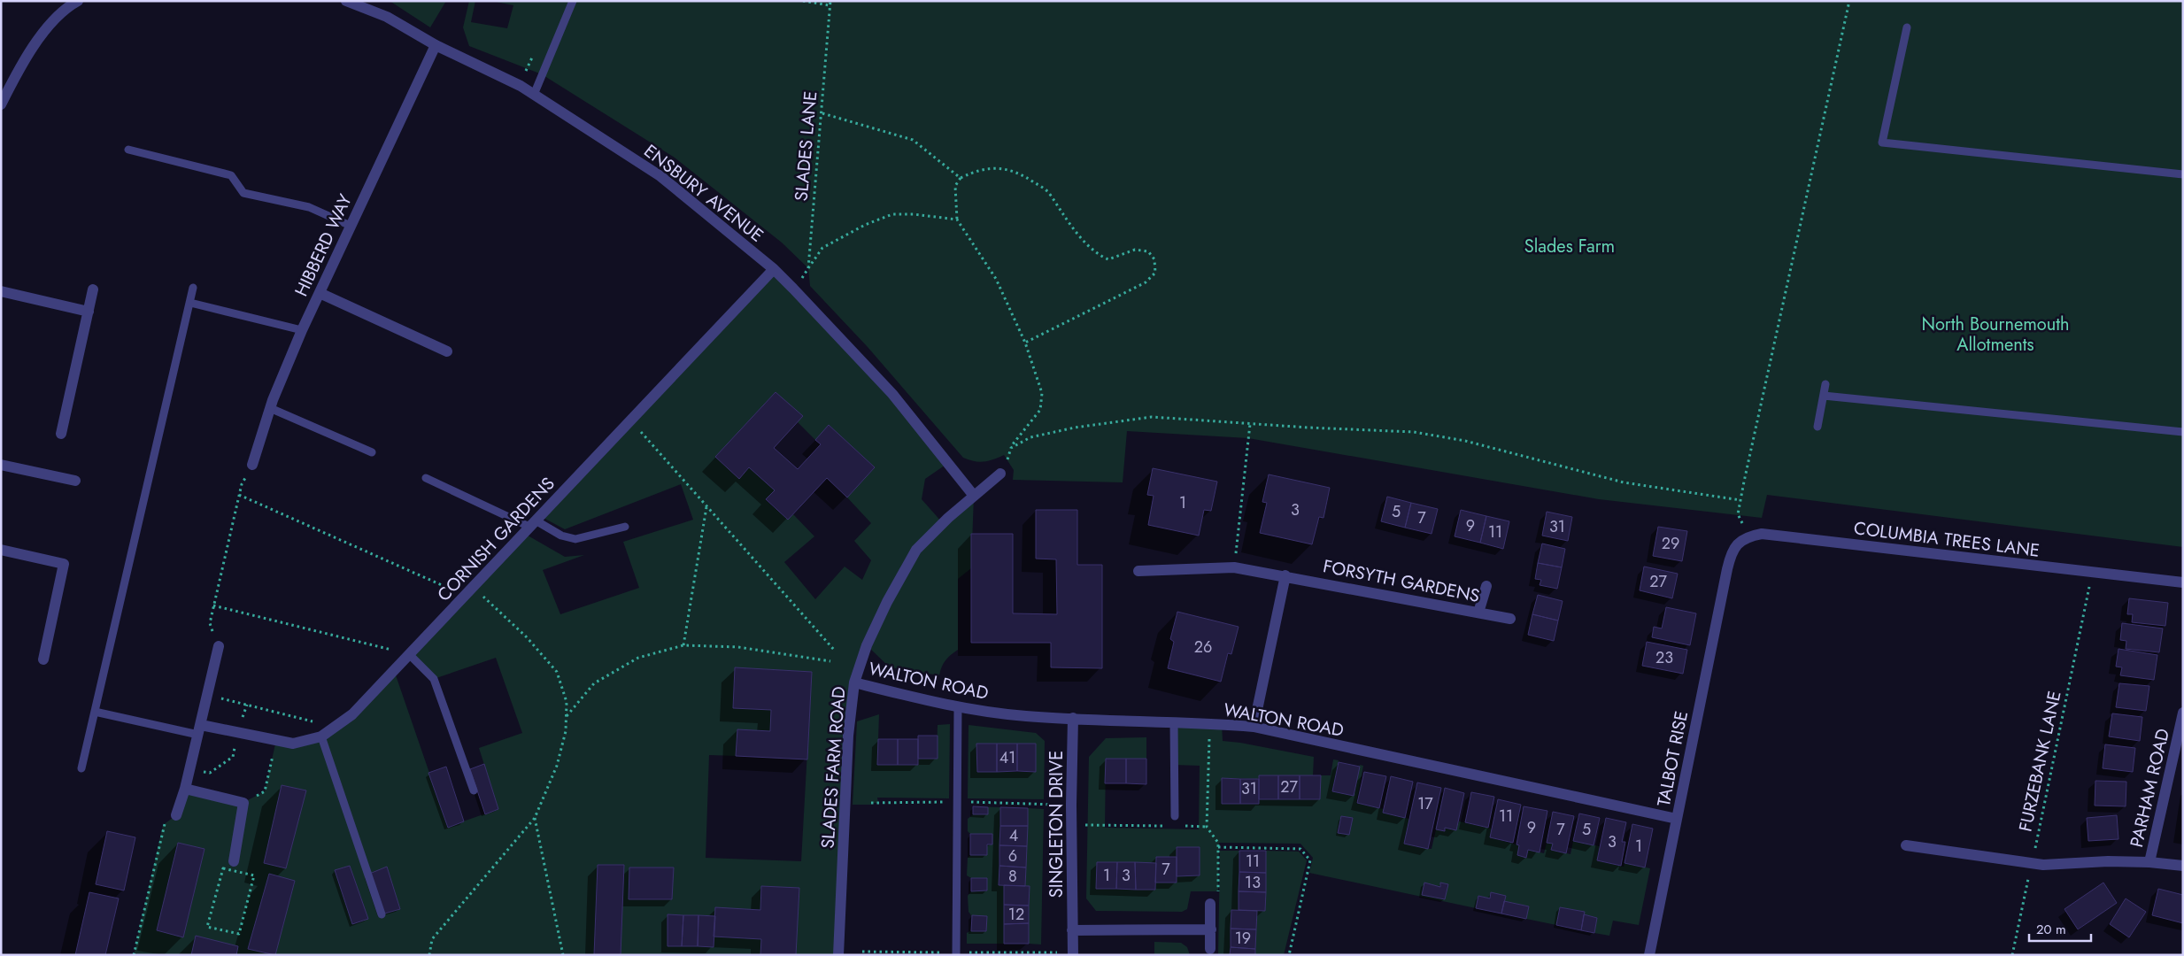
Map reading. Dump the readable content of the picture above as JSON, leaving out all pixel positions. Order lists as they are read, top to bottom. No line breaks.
{"streets":{"street":["ENSBURY AVENUE","HIBBERD WAY","CORNISH GARDENS","COLUMBIA TREES LANE","FORSYTH GARDENS","WALTON ROAD","TALBOT RISE","SLADES FARM ROAD","PARHAM ROAD","SINGLETON DRIVE"],"path":["SLADES LANE","FURZEBANK LANE"]},"crossings":[["ENSBURY AVENUE","HIBBERD WAY"],["ENSBURY AVENUE","CORNISH GARDENS"],["ENSBURY AVENUE","SLADES FARM ROAD"],["COLUMBIA TREES LANE","TALBOT RISE"],["COLUMBIA TREES LANE","FURZEBANK LANE"],["WALTON ROAD","TALBOT RISE"],["WALTON ROAD","SLADES FARM ROAD"],["WALTON ROAD","SINGLETON DRIVE"]],"parks":["Slades Farm","North Bournemouth Allotments"],"house_numbers":["1","3","5","7","9","31","11","29","27","26","23","41","27","31","17","11","9","7","5","4","3","1","6","11","7","1","3","8","13","12","19"],"scale_bar":"20 m"}
